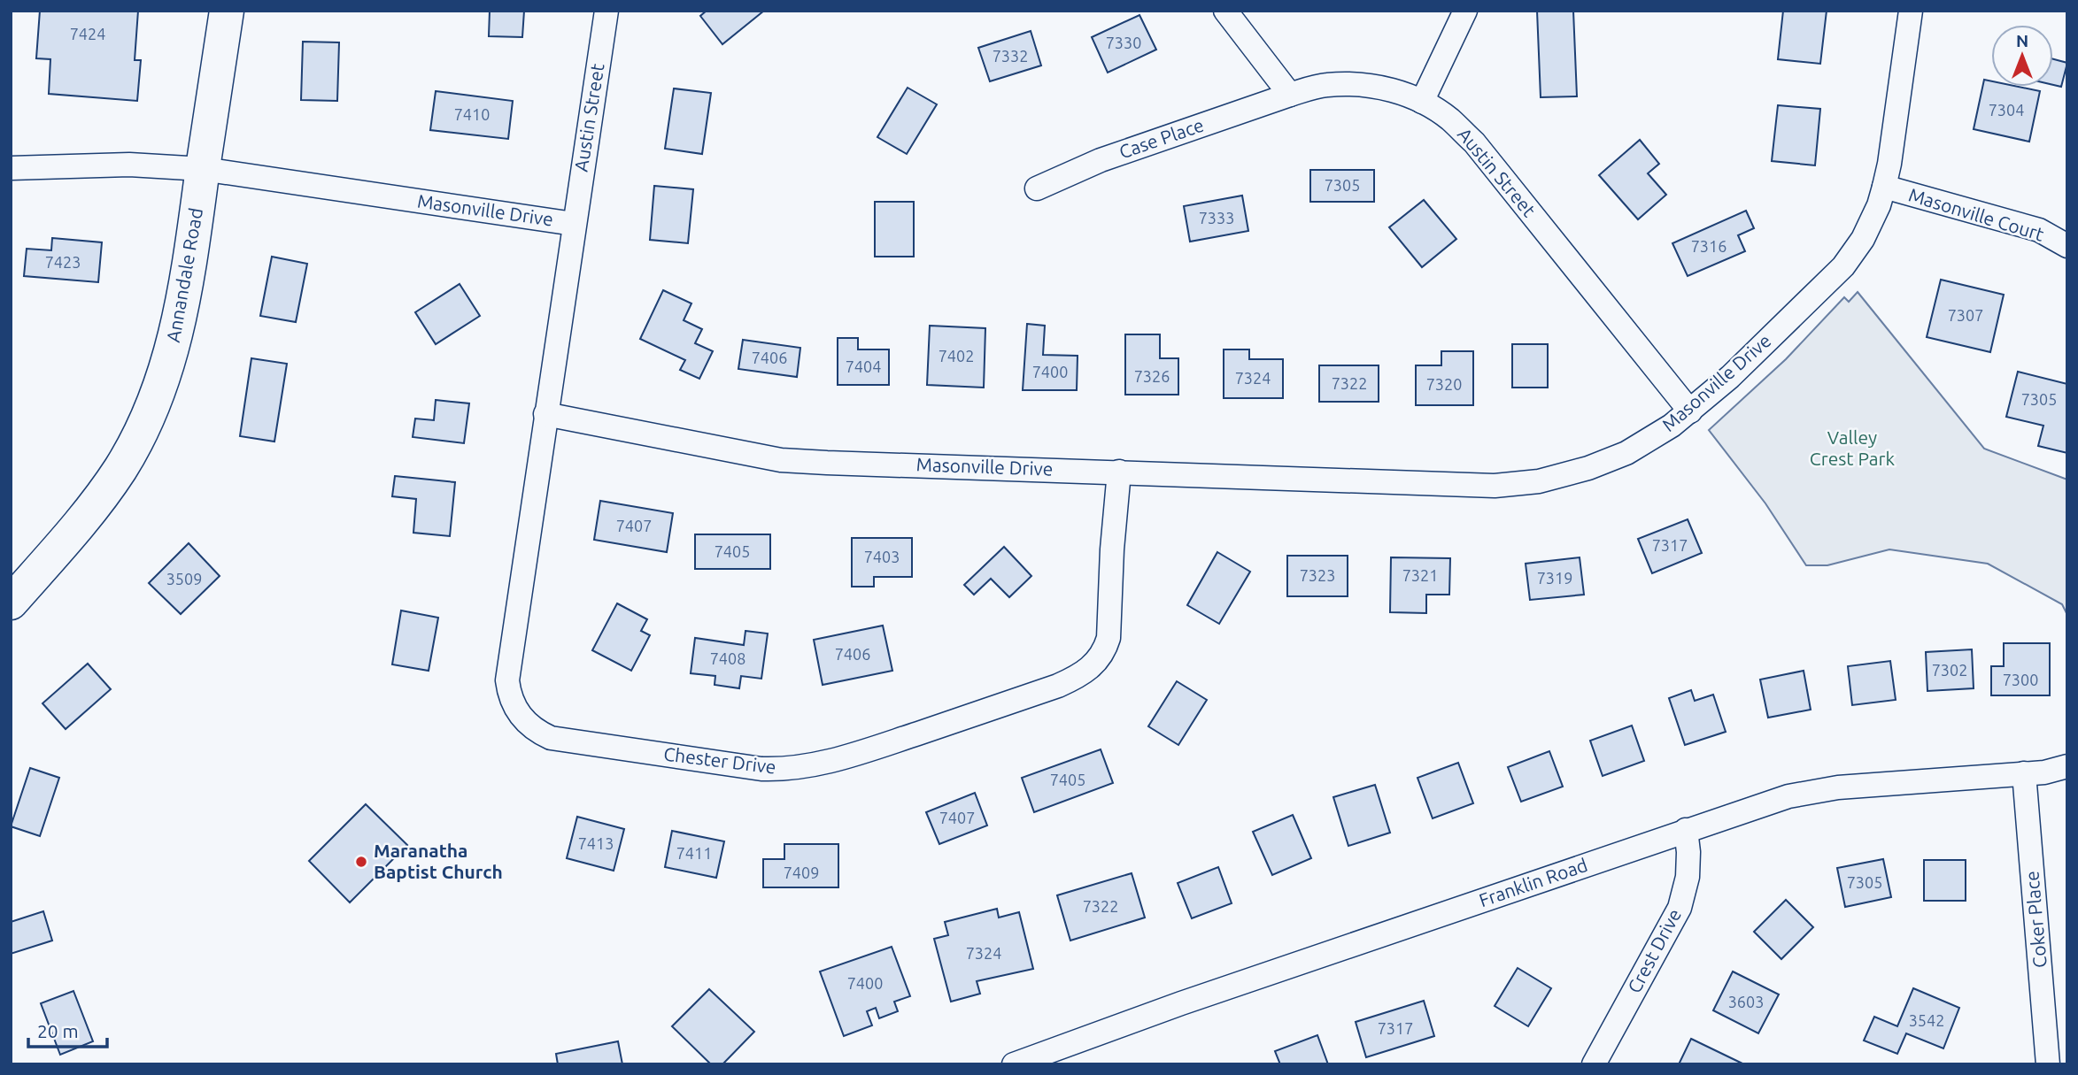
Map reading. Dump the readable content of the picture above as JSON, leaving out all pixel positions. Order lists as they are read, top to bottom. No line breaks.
{"streets":{"main road":["Annandale Road"],"street":["Austin Street","Case Place","Masonville Drive","Masonville Court","Chester Drive","Franklin Road","Coker Place","Crest Drive"]},"crossings":[["Austin Street","Case Place"],["Austin Street","Masonville Drive"],["Masonville Drive","Masonville Court"],["Masonville Drive","Annandale Road"],["Masonville Drive","Chester Drive"],["Franklin Road","Coker Place"],["Franklin Road","Crest Drive"]],"parks":["Valley Crest Park"],"places":["Maranatha Baptist Church"],"house_numbers":["7424","7330","7332","7304","7410","7305","7333","7316","7423","7307","7402","7406","7404","7400","7326","7324","7322","7320","7305","7407","7317","7405","7403","7323","7321","7319","3509","7406","7408","7302","7300","7405","7407","7413","7411","7409","7305","7322","7324","7400","3603","3542","7317"],"scale_bar":"20 m","north":"top"}
